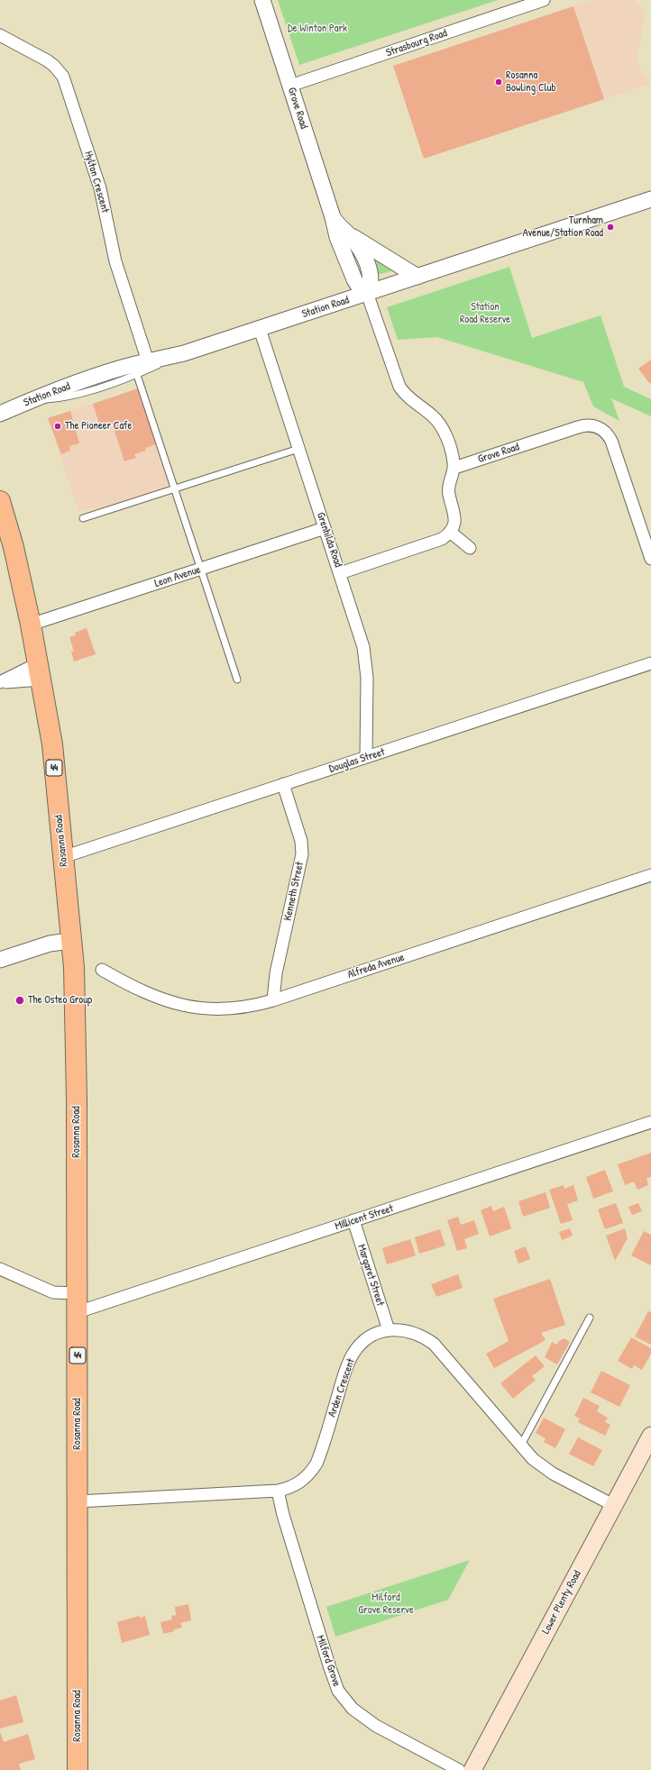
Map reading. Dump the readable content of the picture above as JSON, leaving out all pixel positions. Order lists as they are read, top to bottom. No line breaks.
{"streets":{"highway":["44","Rosanna Road"],"main road":["Lower Plenty Road"],"street":["Strasbourg Road","Grove Road","Hylton Crescent","Station Road","Grenhilda Road","Leon Avenue","Douglas Street","Kenneth Street","Alfreda Avenue","Millicent Street","Margaret Street","Arden Crescent","Milford Grove"]},"crossings":[["Strasbourg Road","Grove Road"],["Grove Road","Station Road"],["Hylton Crescent","Station Road"],["Station Road","Grenhilda Road"],["Grenhilda Road","Leon Avenue"],["Grenhilda Road","Douglas Street"],["Leon Avenue","Rosanna Road"],["Douglas Street","Rosanna Road"],["Douglas Street","Kenneth Street"],["Rosanna Road","Millicent Street"],["Rosanna Road","Arden Crescent"],["Kenneth Street","Alfreda Avenue"],["Millicent Street","Margaret Street"],["Margaret Street","Arden Crescent"],["Arden Crescent","Lower Plenty Road"],["Arden Crescent","Milford Grove"]],"parks":["De Winton Park","Station Road Reserve","Milford Grove Reserve"],"places":["Rosanna Bowling Club","Turnham Avenue/Station Road","The Pioneer Cafe","The Osteo Group"]}
